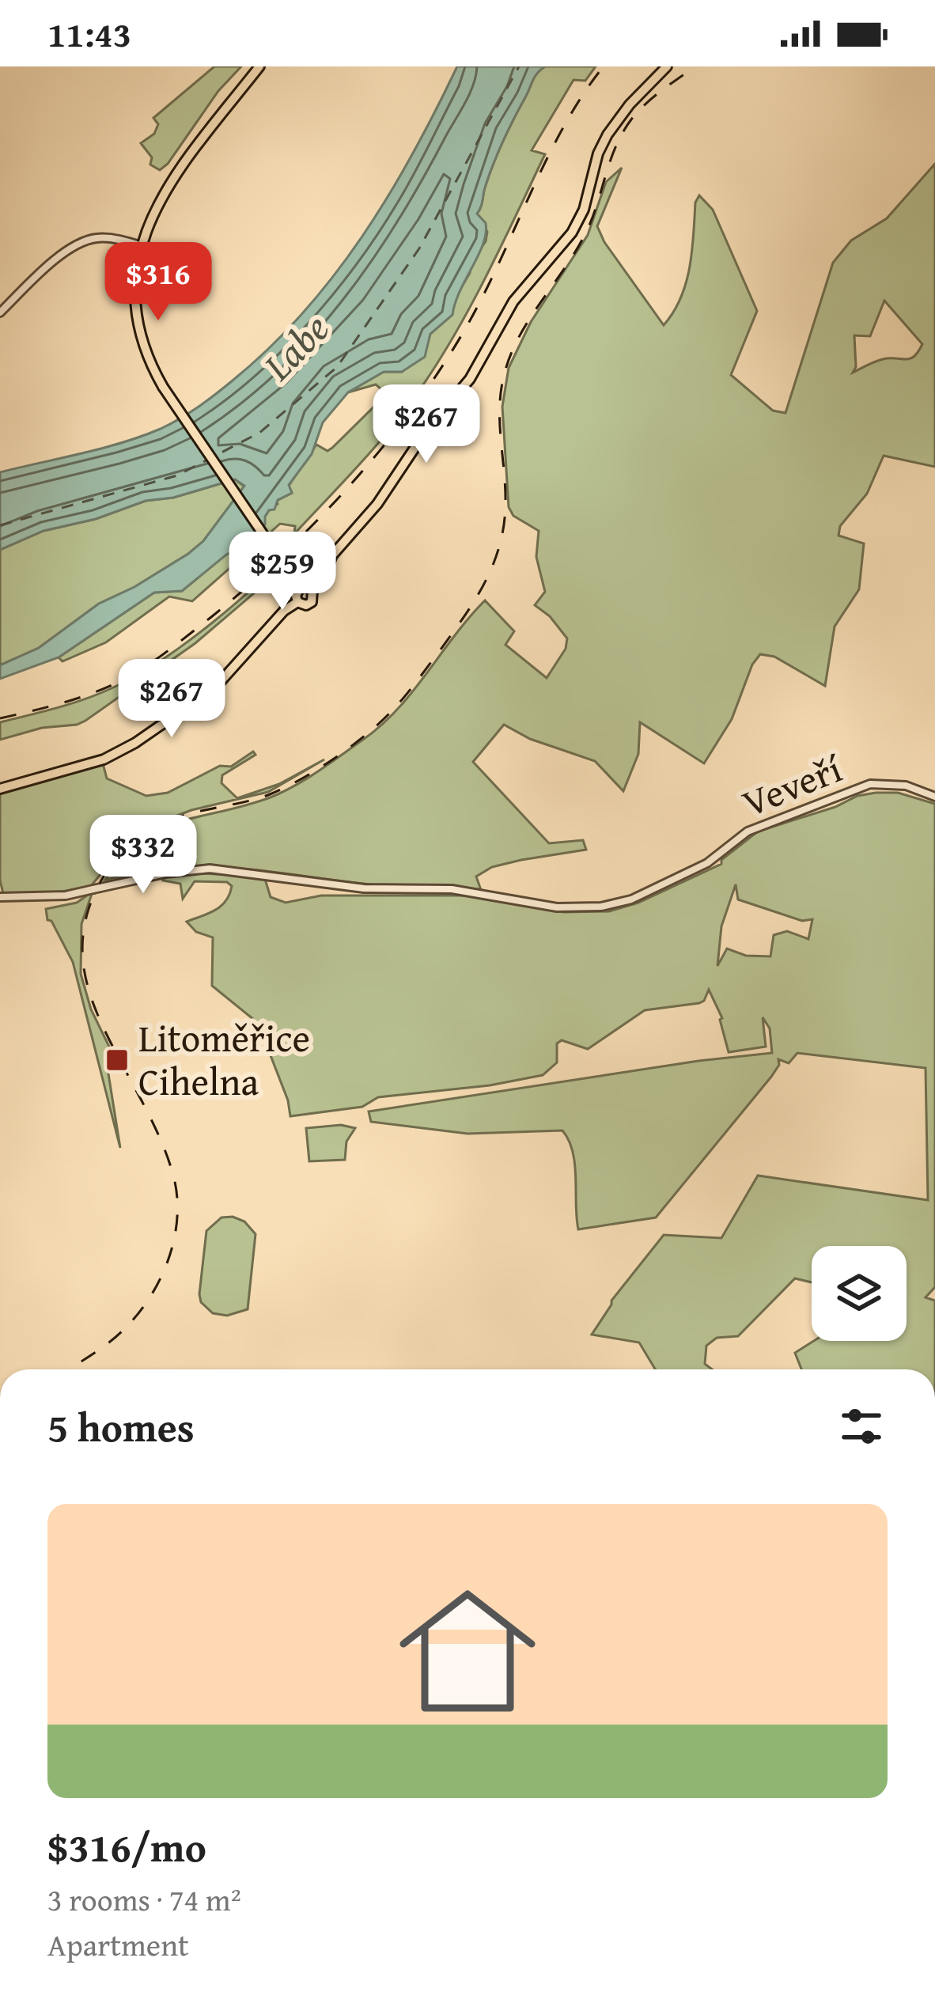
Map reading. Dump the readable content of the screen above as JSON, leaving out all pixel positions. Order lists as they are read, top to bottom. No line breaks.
{"streets":{"street":["Veveří"]},"water":["Labe"],"places":{"transit":["Litoměřice Cihelna"]},"page":{"status":"11:43","price":["$316","$267","$259","$267","$332"],"heading":"5 homes","list":[{"name":"$316/mo","note":"3 rooms · 74 m² · Apartment"}]}}
